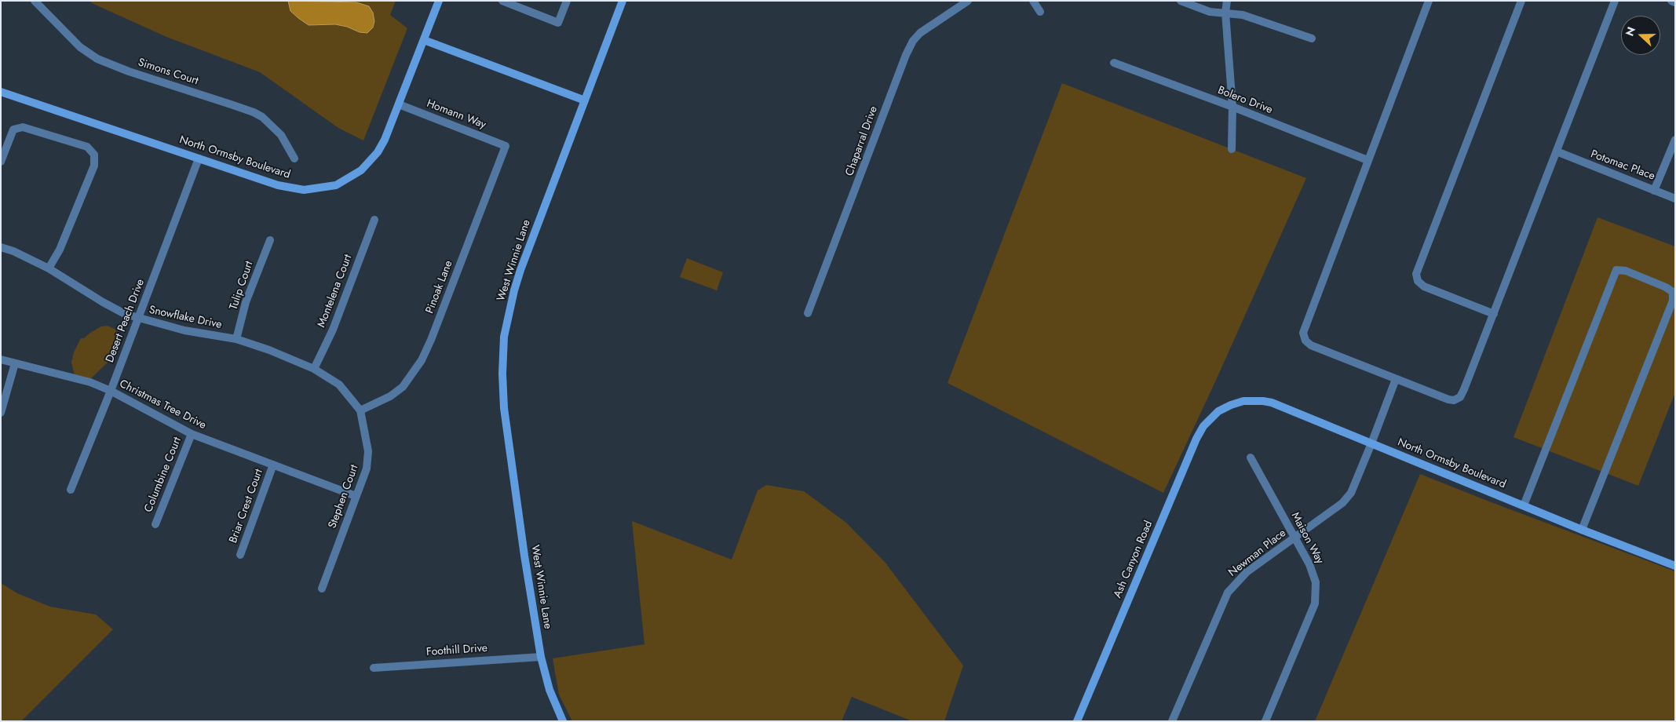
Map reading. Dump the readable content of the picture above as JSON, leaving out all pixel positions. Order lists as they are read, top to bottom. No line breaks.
{"streets":{"street":["Simons Court","Bolero Drive","Homann Way","Chaparral Drive","North Ormsby Boulevard","Potomac Place","West Winnie Lane","Tulip Court","Pinoak Lane","Montelena Court","Snowflake Drive","Desert Peach Drive","Christmas Tree Drive","Columbine Court","Stephen Court","Briar Crest Court","Maison Way","Newman Place","Ash Canyon Road","Foothill Drive"]},"crossings":[["Homann Way","North Ormsby Boulevard"],["Homann Way","Pinoak Lane"],["North Ormsby Boulevard","Desert Peach Drive"],["North Ormsby Boulevard","Newman Place"],["North Ormsby Boulevard","Ash Canyon Road"],["West Winnie Lane","Foothill Drive"],["Tulip Court","Snowflake Drive"],["Pinoak Lane","Snowflake Drive"],["Pinoak Lane","Stephen Court"],["Montelena Court","Snowflake Drive"],["Snowflake Drive","Desert Peach Drive"],["Snowflake Drive","Stephen Court"],["Desert Peach Drive","Christmas Tree Drive"],["Christmas Tree Drive","Columbine Court"],["Christmas Tree Drive","Stephen Court"],["Christmas Tree Drive","Briar Crest Court"],["Maison Way","Newman Place"]],"north":"left"}
